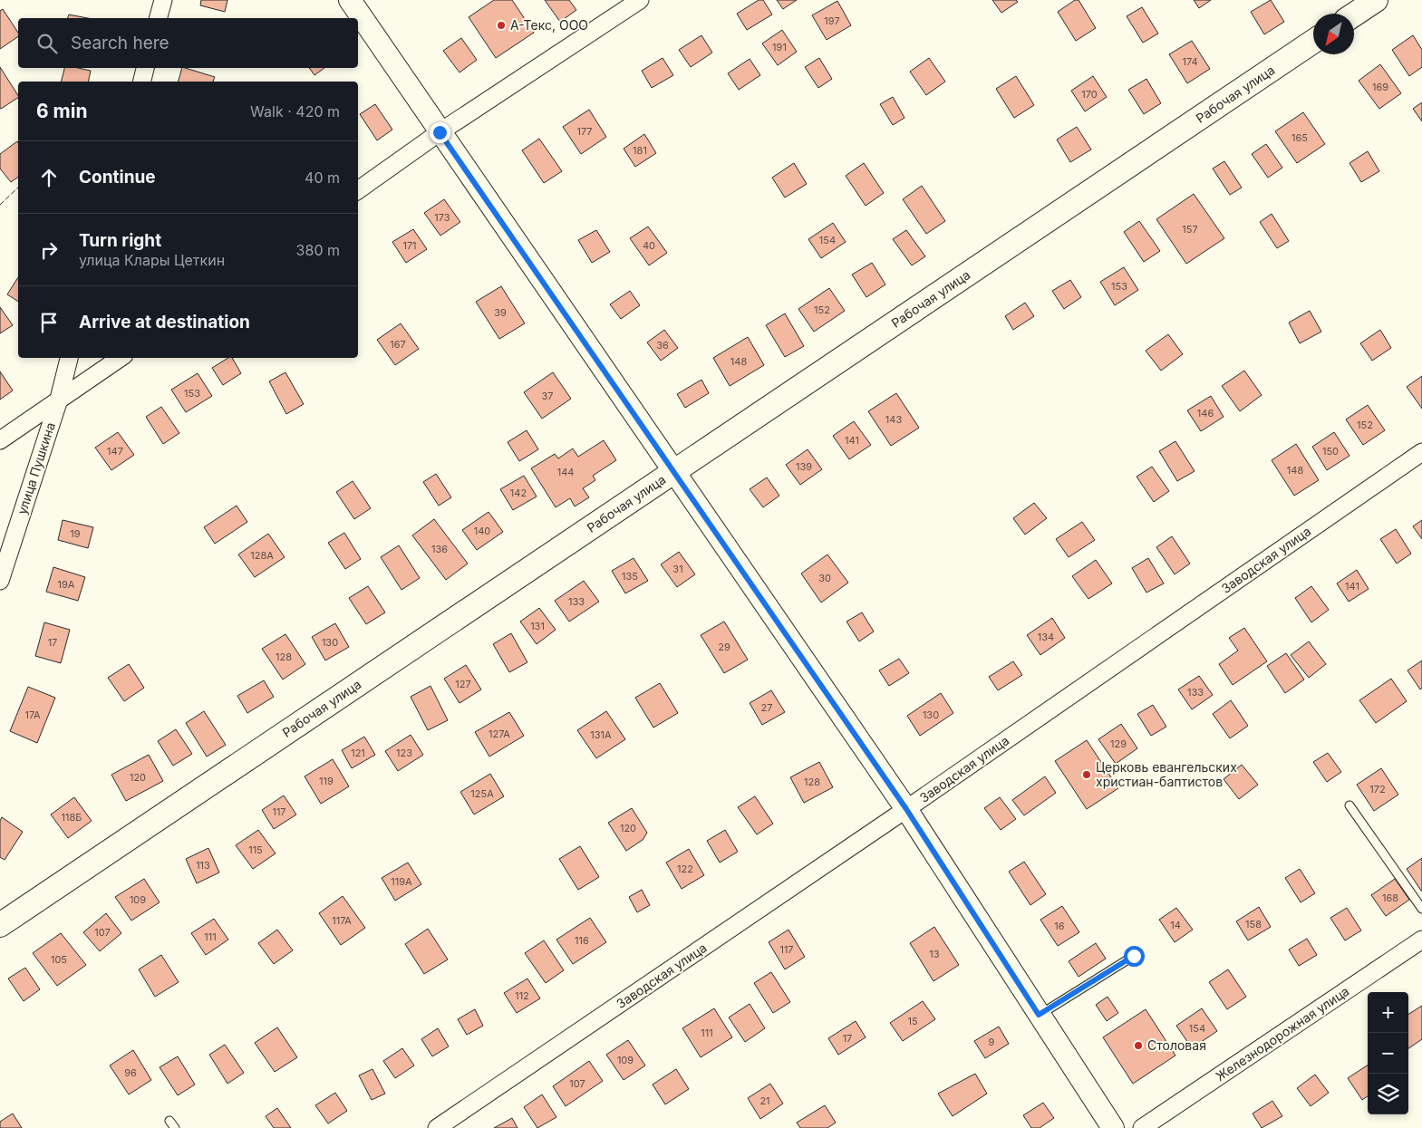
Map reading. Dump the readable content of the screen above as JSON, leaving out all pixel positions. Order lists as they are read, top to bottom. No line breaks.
{"streets":{"main road":["Рабочая улица"],"street":["улица Пушкина","Заводская улица","Железнодорожная улица"]},"places":["А-Текс, ООО","Церковь евангельских христиан-баптистов","Столовая"],"house_numbers":["197","191","174","169","170","177","165","181","173","157","154","171","40","153","152","39","167","36","148","153","37","146","143","152","141","147","150","139","148","144","142","140","19","136","128А","31","135","30","19А","141","133","131","134","17","130","29","128","127","133","27","17А","130","127А","131А","129","121","123","120","119","128","172","125А","117","118Б","120","115","113","122","119А","168","109","117А","158","14","16","107","111","116","117","13","105","112","15","154","111","17","9","109","96","107","21"],"north":"bottom left","page":{"search":"Search here","heading":["6 min","Walk · 420 m"],"list":[["Continue","40 m"],["Turn right","улица Клары Цеткин","380 m"],"Arrive at destination"],"map_buttons":["+","−"]}}
